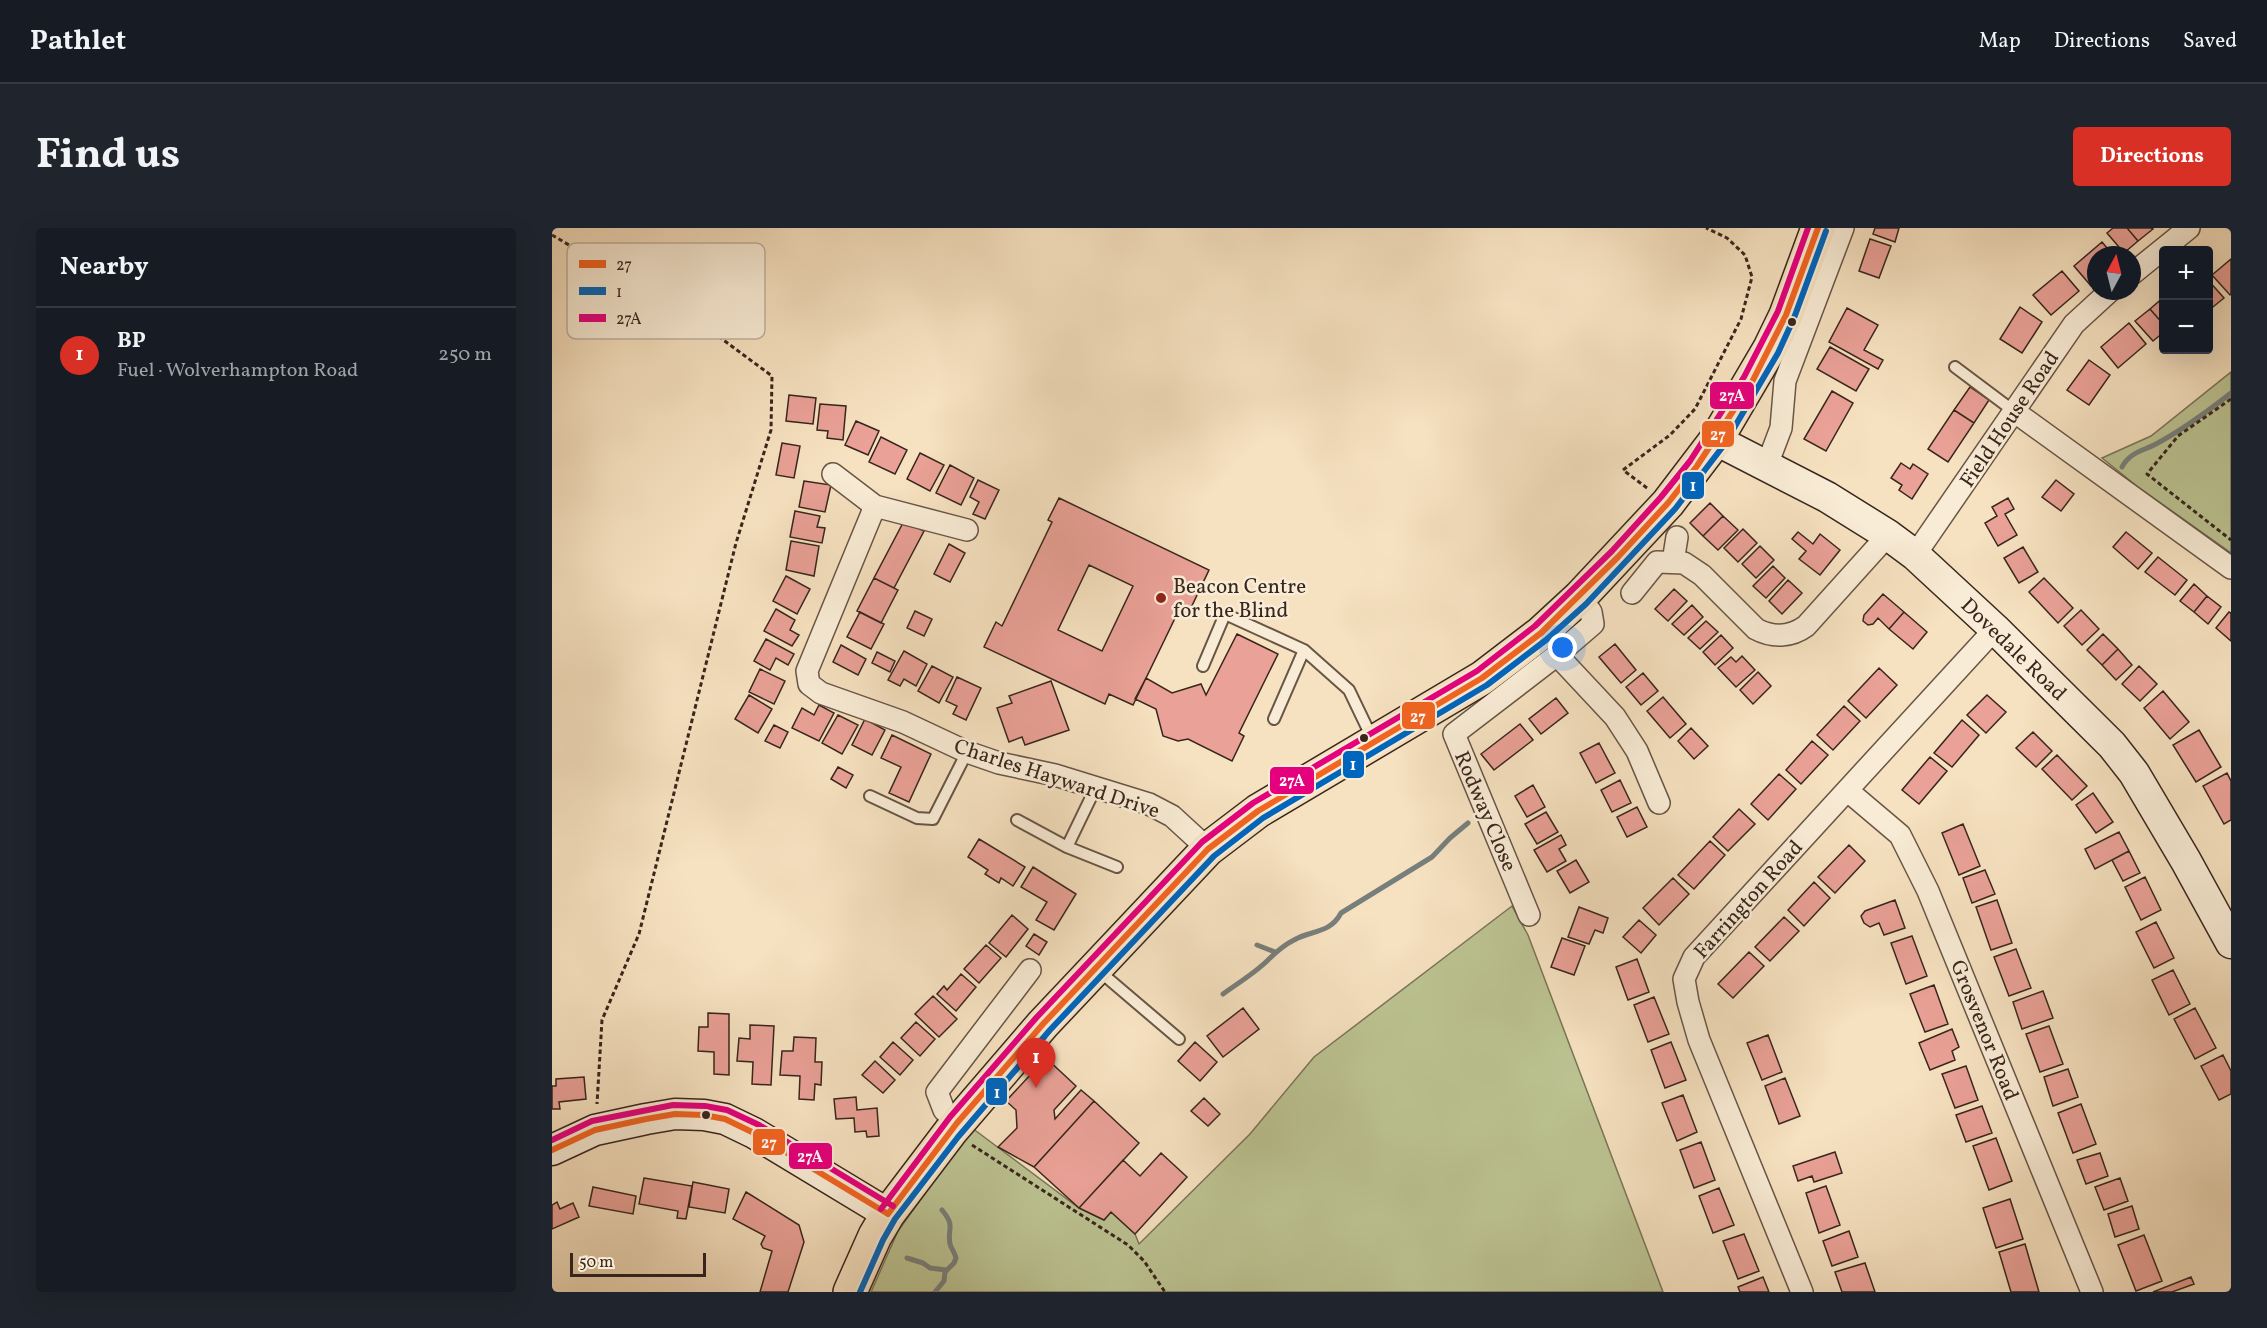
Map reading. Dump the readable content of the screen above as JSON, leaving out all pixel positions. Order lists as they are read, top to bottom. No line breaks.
{"streets":{"street":["Field House Road","Dovedale Road","Charles Hayward Drive","Rodway Close","Farrington Road","Grosvenor Road"]},"crossings":[["Field House Road","Dovedale Road"],["Dovedale Road","Farrington Road"],["Farrington Road","Grosvenor Road"]],"places":["Beacon Centre for the Blind"],"lines":["transit line 27","transit line 27A","transit line 1"],"legend":["27","1","27A"],"scale_bar":"50 m","north":"top","page":{"header":"Pathlet","nav":["Map","Directions","Saved"],"title":"Find us","buttons":"Directions","heading":"Nearby","map_buttons":["+","−"],"list":[{"mark":"1","name":"BP","note":"Fuel · Wolverhampton Road","value":"250 m"}],"pins":"1","scale":"50 m"}}
